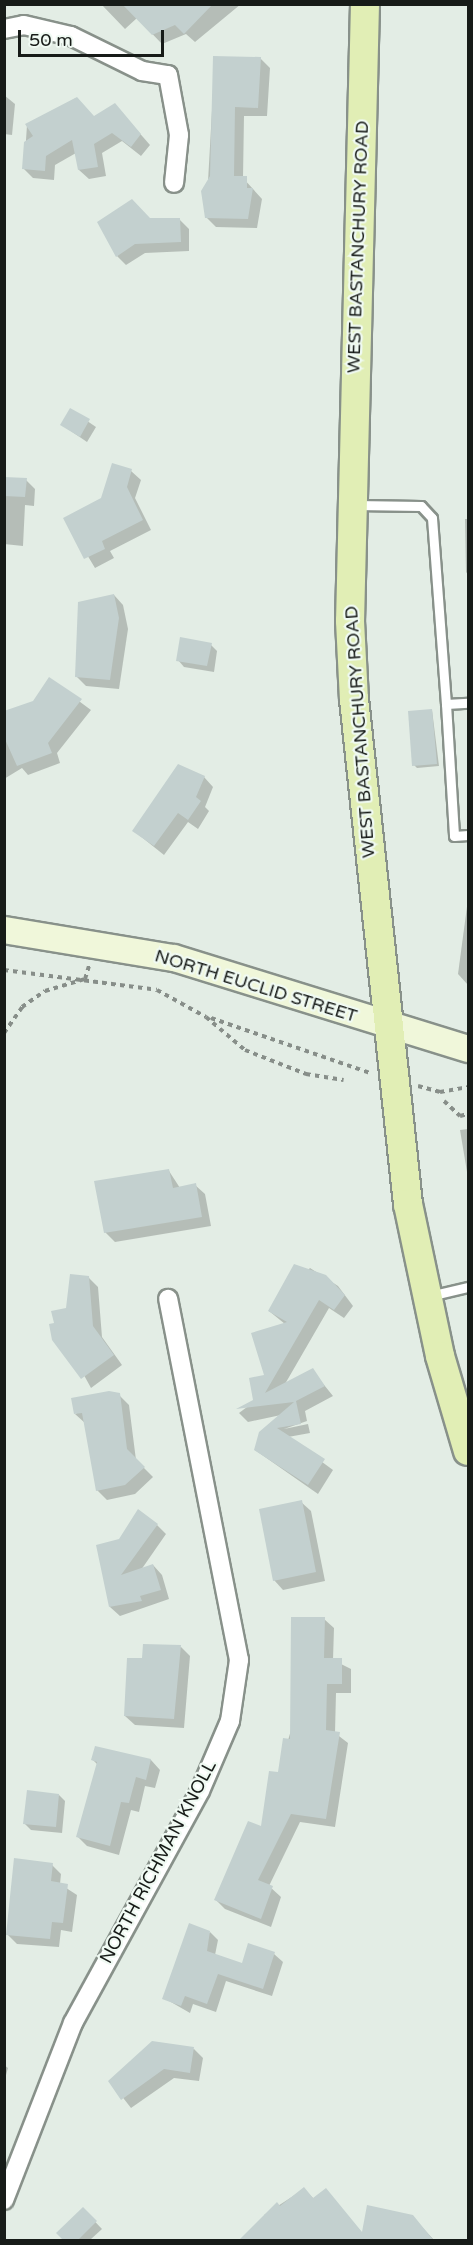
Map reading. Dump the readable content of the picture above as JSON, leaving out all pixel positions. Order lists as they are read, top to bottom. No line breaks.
{"streets":{"main road":["WEST BASTANCHURY ROAD","NORTH EUCLID STREET"],"street":["NORTH RICHMAN KNOLL"]},"crossings":[["WEST BASTANCHURY ROAD","NORTH EUCLID STREET"]],"scale_bar":"50 m"}
